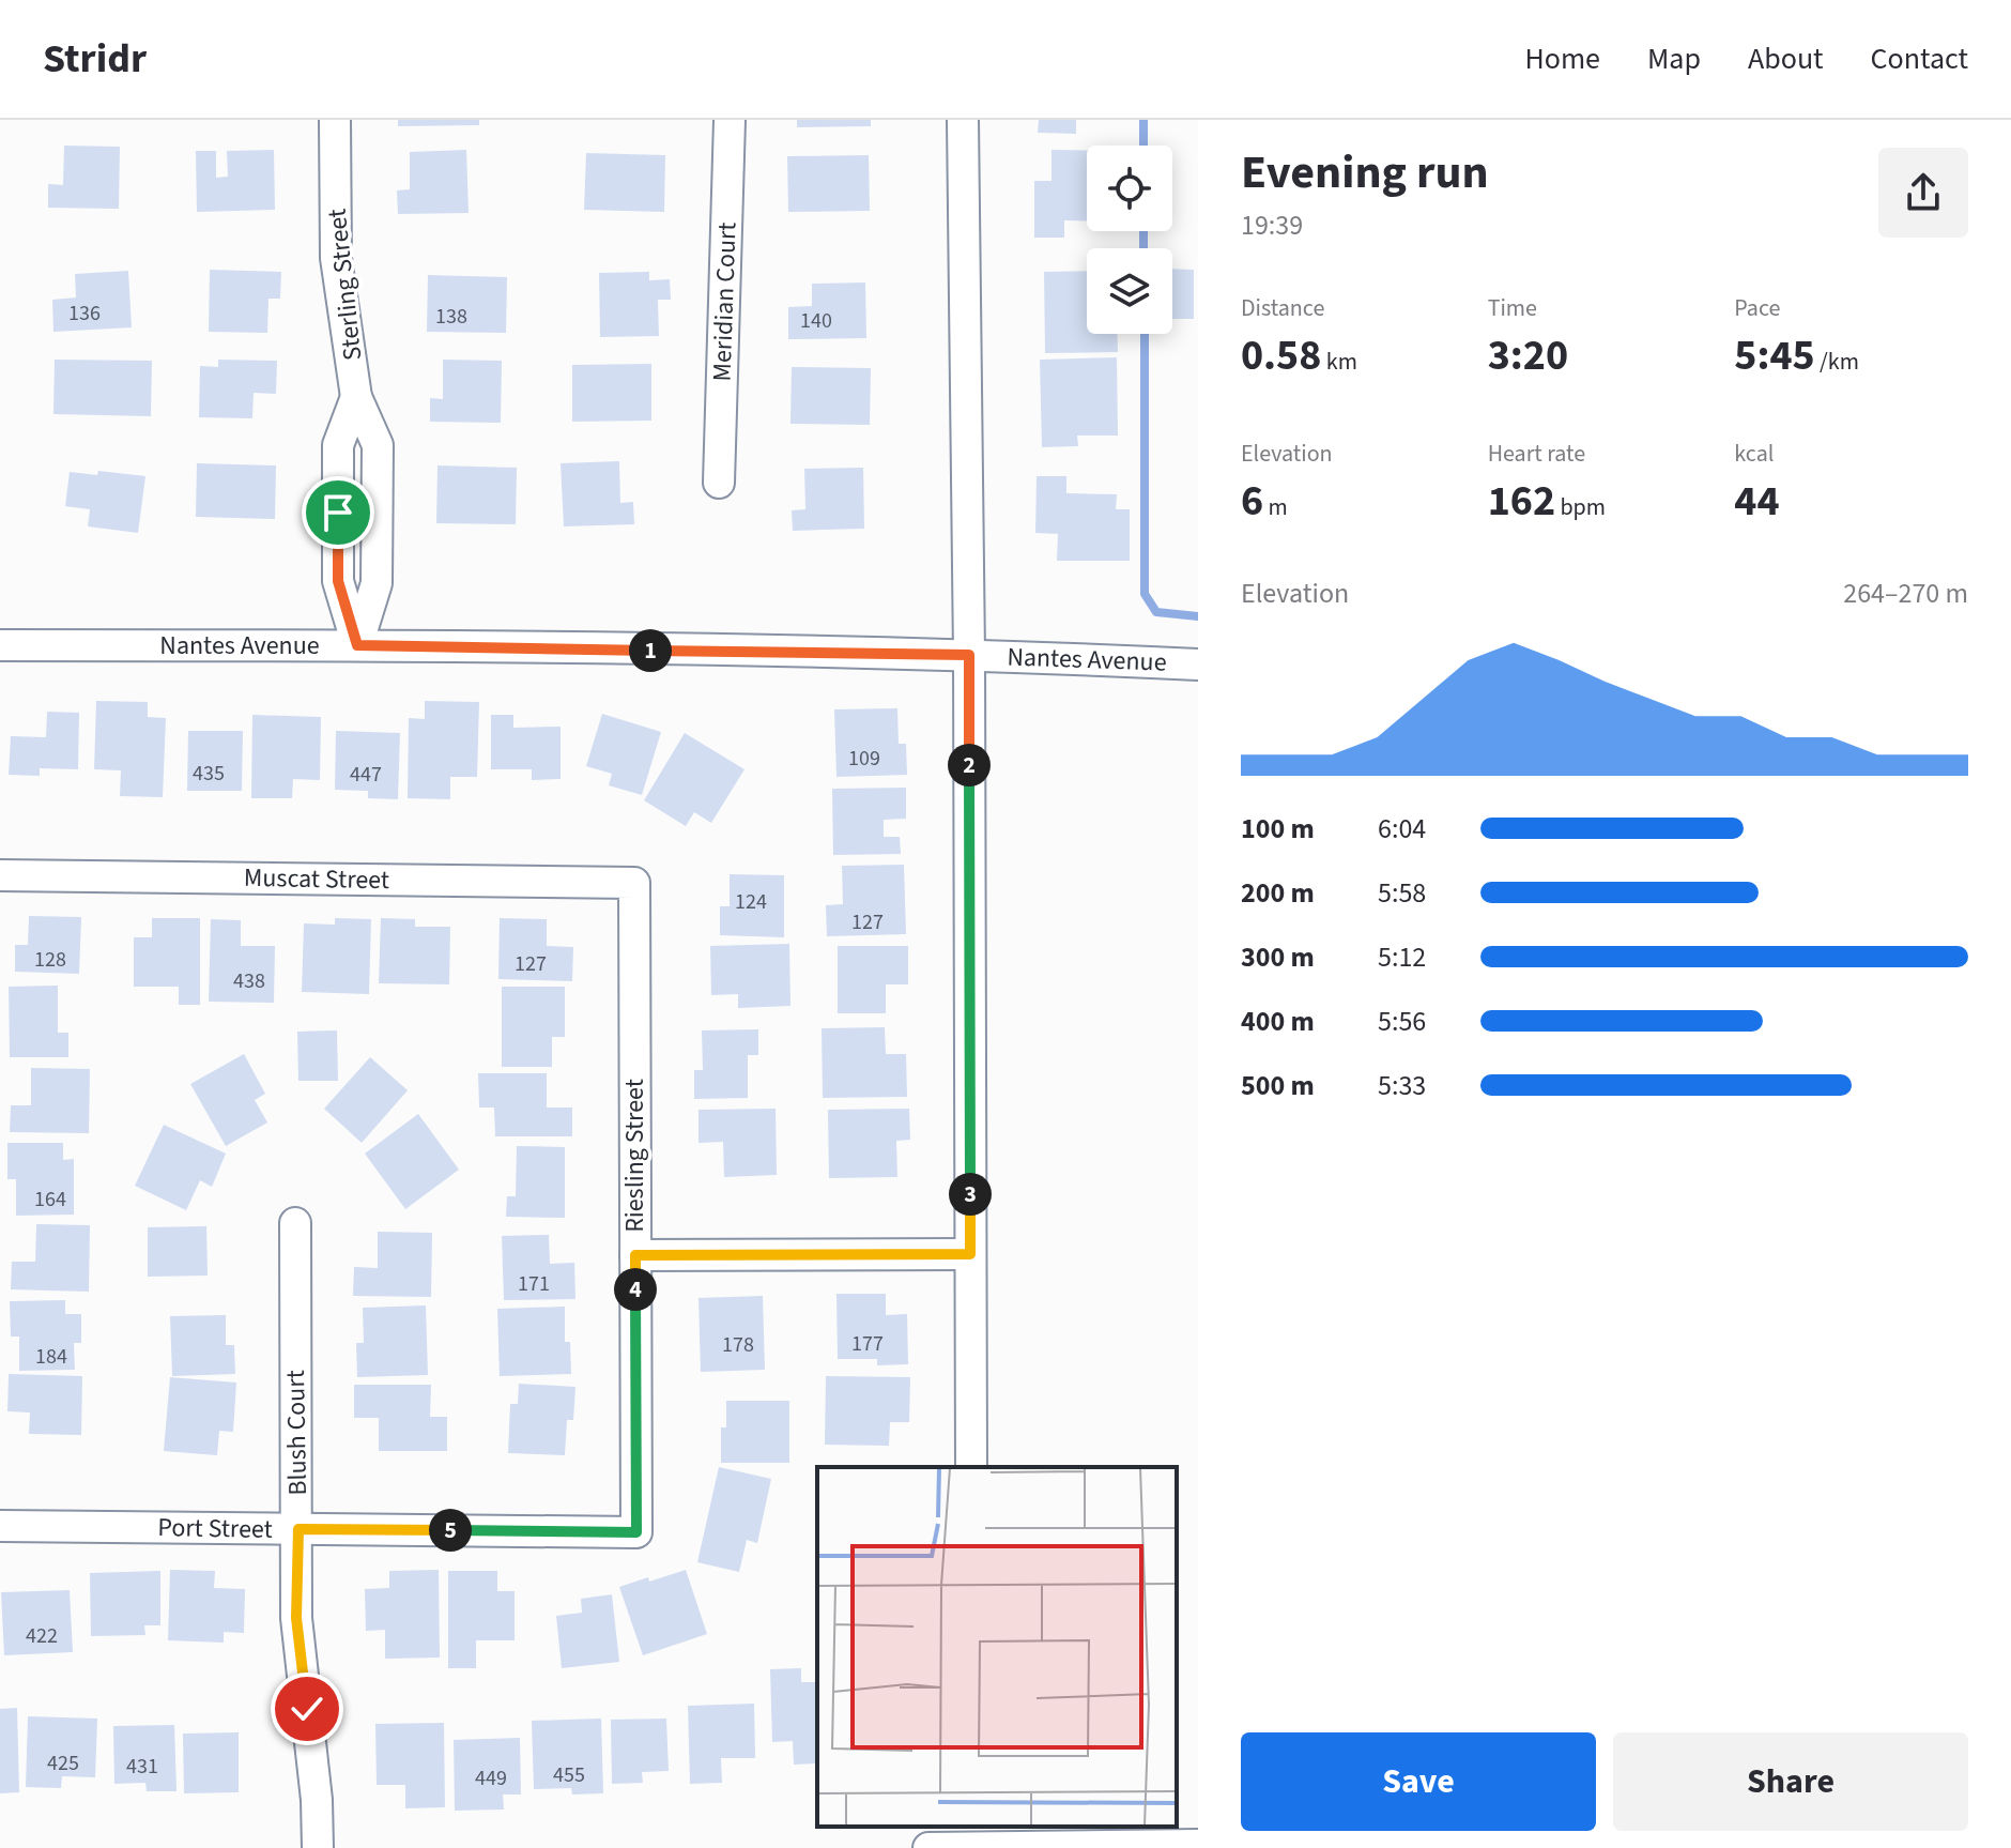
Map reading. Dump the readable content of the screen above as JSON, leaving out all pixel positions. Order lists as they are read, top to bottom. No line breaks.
{"streets":{"street":["Sterling Street","Meridian Court","Nantes Avenue","Muscat Street","Riesling Street","Blush Court","Port Street"]},"crossings":[["Sterling Street","Nantes Avenue"],["Muscat Street","Riesling Street"],["Riesling Street","Port Street"],["Blush Court","Port Street"]],"house_numbers":["136","138","140","109","435","447","124","127","128","127","438","164","171","177","178","184","422","425","431","455","449"],"page":{"header":"Stridr","nav":["Home","Map","About","Contact"],"heading":["Evening run","19:39"],"stats":[["Distance","0.58 km"],["Time","3:20"],["Pace","5:45 /km"],["Elevation","6 m"],["Heart rate","162 bpm"],["kcal","44"]],"chart":["Elevation","264–270 m"],"pins":["1","2","3","4","5"],"list":[{"name":"100 m","note":"6:04"},{"name":"200 m","note":"5:58"},{"name":"300 m","note":"5:12"},{"name":"400 m","note":"5:56"},{"name":"500 m","note":"5:33"}],"buttons":["Save","Share"]}}
